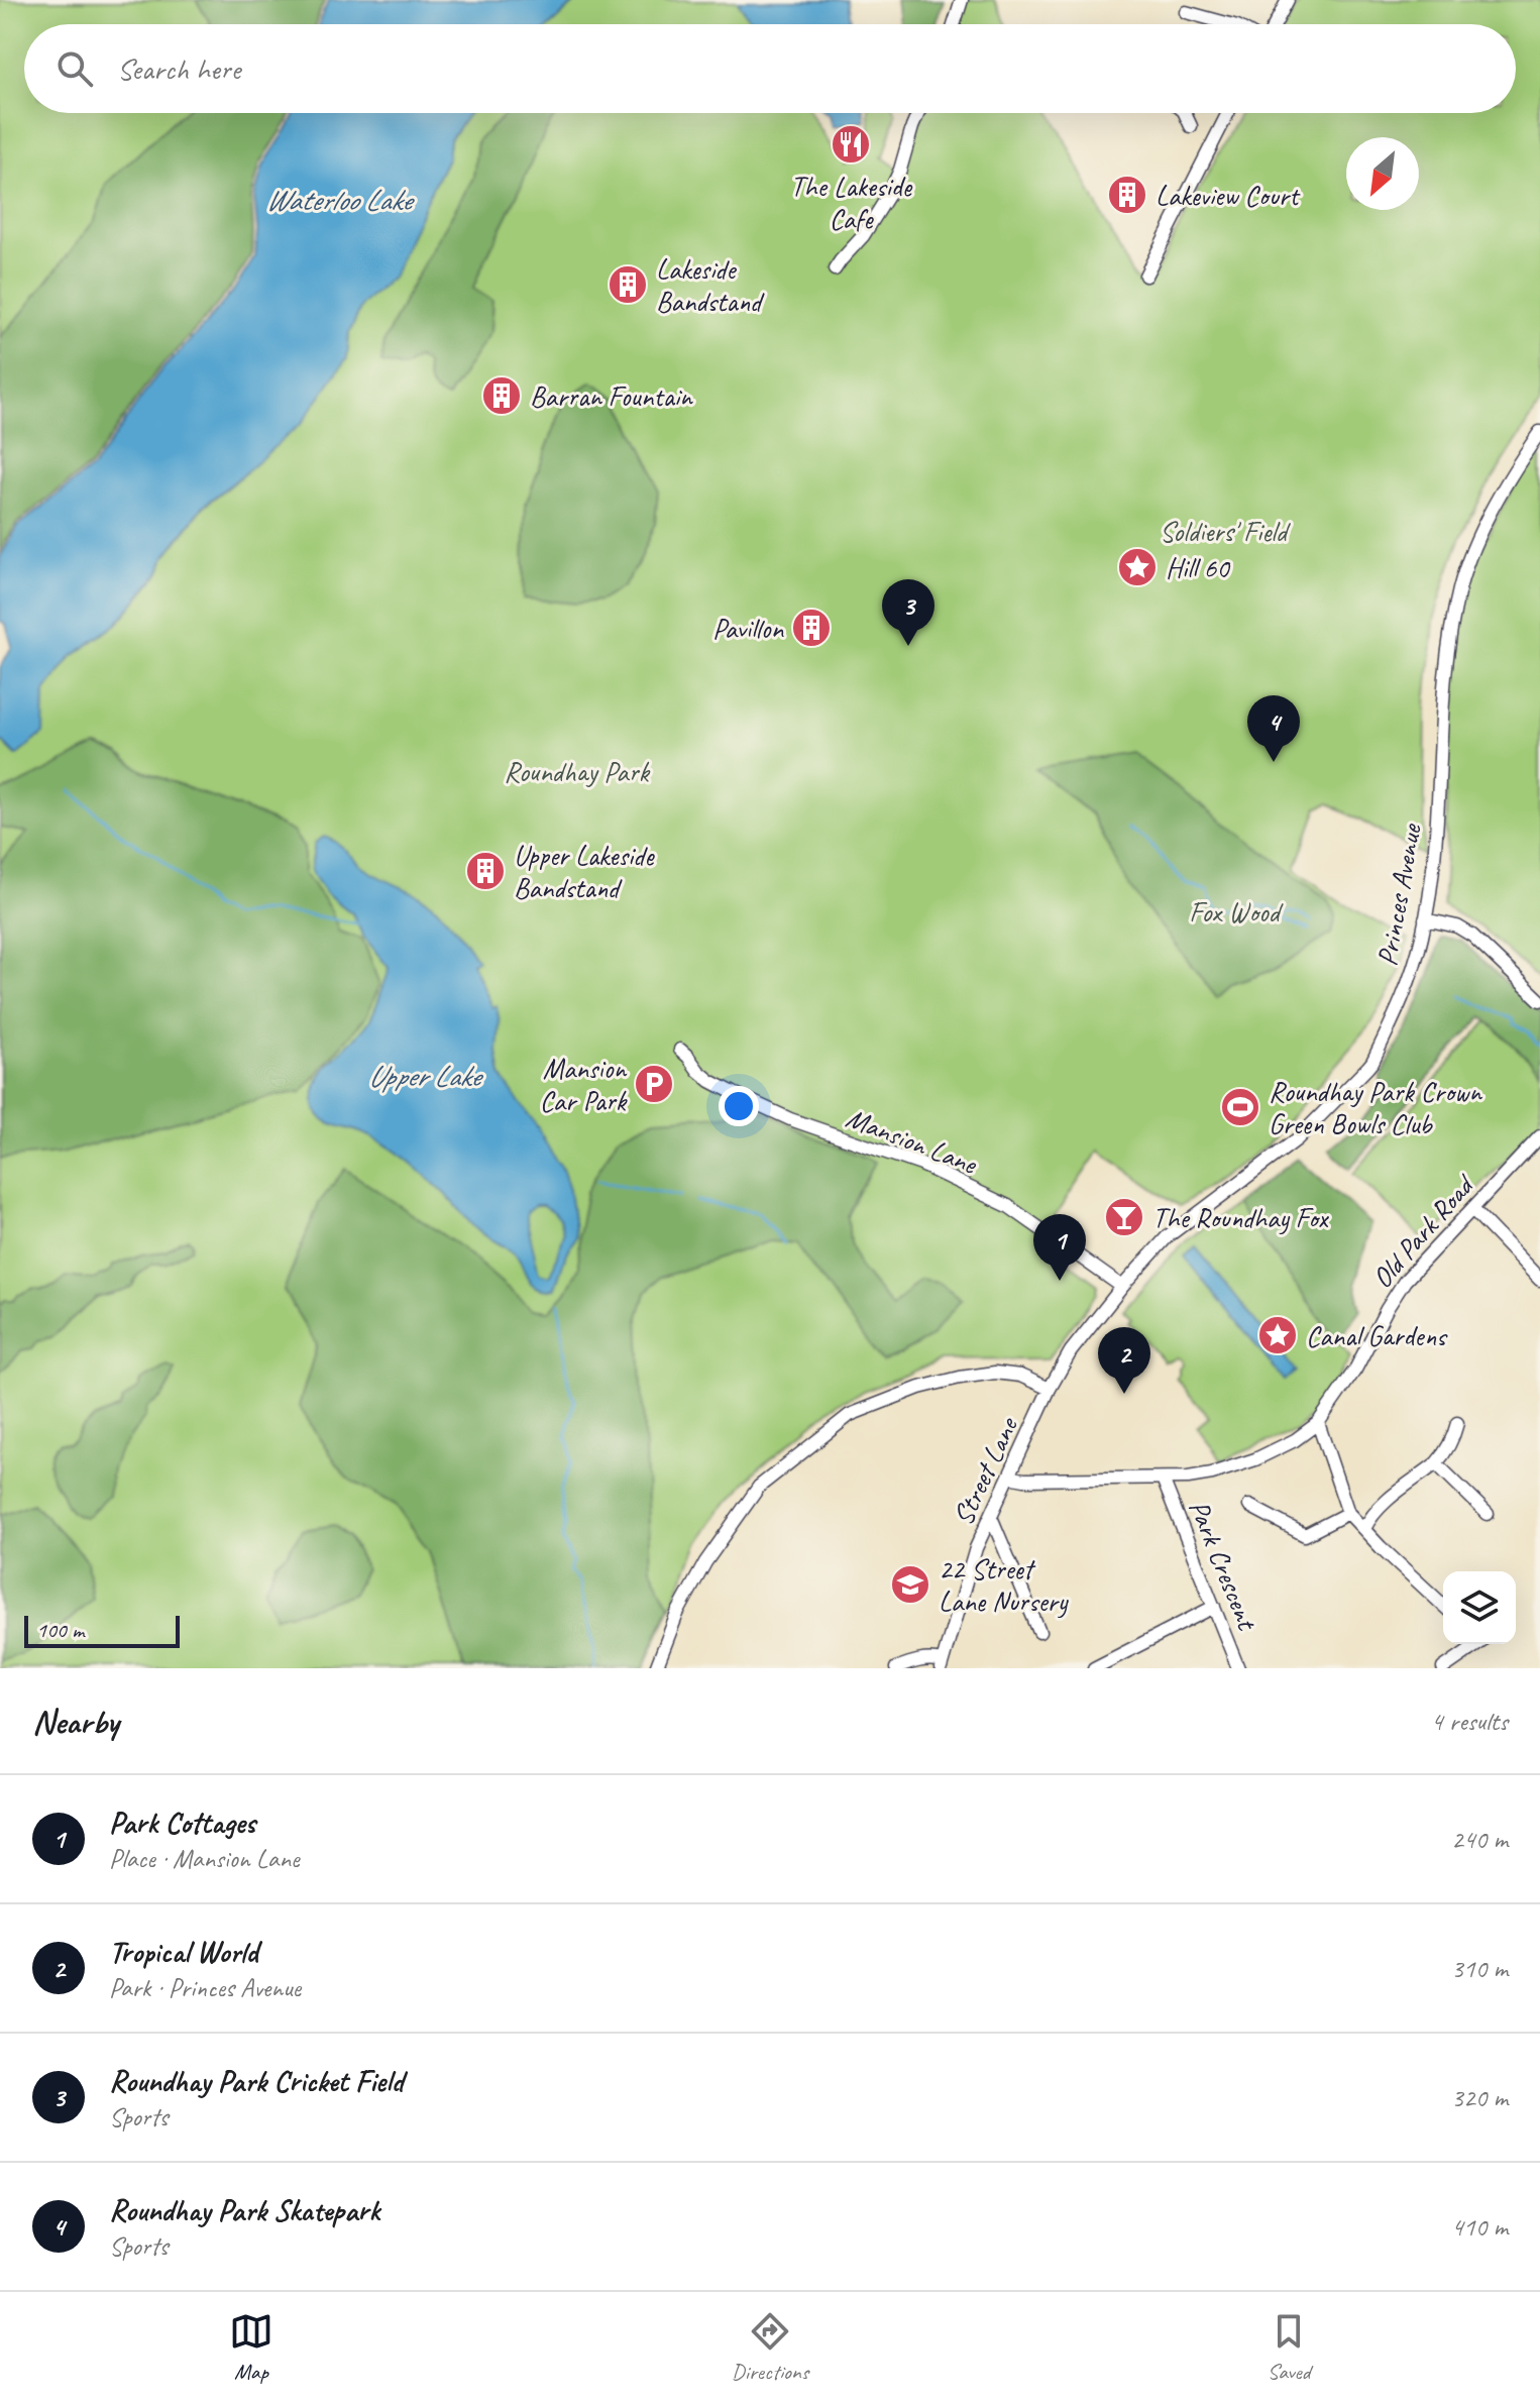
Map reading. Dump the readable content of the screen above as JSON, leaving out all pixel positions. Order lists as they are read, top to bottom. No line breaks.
{"streets":{"street":["Princes Avenue","Mansion Lane","Old Park Road","Street Lane","Park Crescent"]},"crossings":[["Princes Avenue","Mansion Lane"],["Princes Avenue","Street Lane"],["Old Park Road","Street Lane"],["Old Park Road","Park Crescent"]],"water":["Waterloo Lake","Upper Lake"],"parks":["Soldiers' Field","Roundhay Park","Fox Wood"],"places":{"restaurant":["The Lakeside Cafe"],"building":["Lakeview Court","Lakeside Bandstand","Barran Fountain","Pavillon","Upper Lakeside Bandstand"],"place":["Hill 60","Canal Gardens"],"parking":["Mansion Car Park"],"sports":["Roundhay Park Crown Green Bowls Club"],"bar":["The Roundhay Fox"],"school or university":["22 Street Lane Nursery"]},"scale_bar":"100 m","north":"bottom left","page":{"search":"Search here","pins":["3","4","1","2"],"scale":"100 m","heading":["Nearby","4 results"],"list":[{"mark":"1","name":"Park Cottages","note":"Place · Mansion Lane","value":"240 m"},{"mark":"2","name":"Tropical World","note":"Park · Princes Avenue","value":"310 m"},{"mark":"3","name":"Roundhay Park Cricket Field","note":"Sports","value":"320 m"},{"mark":"4","name":"Roundhay Park Skatepark","note":"Sports","value":"410 m"}],"nav":["Map","Directions","Saved"]}}
